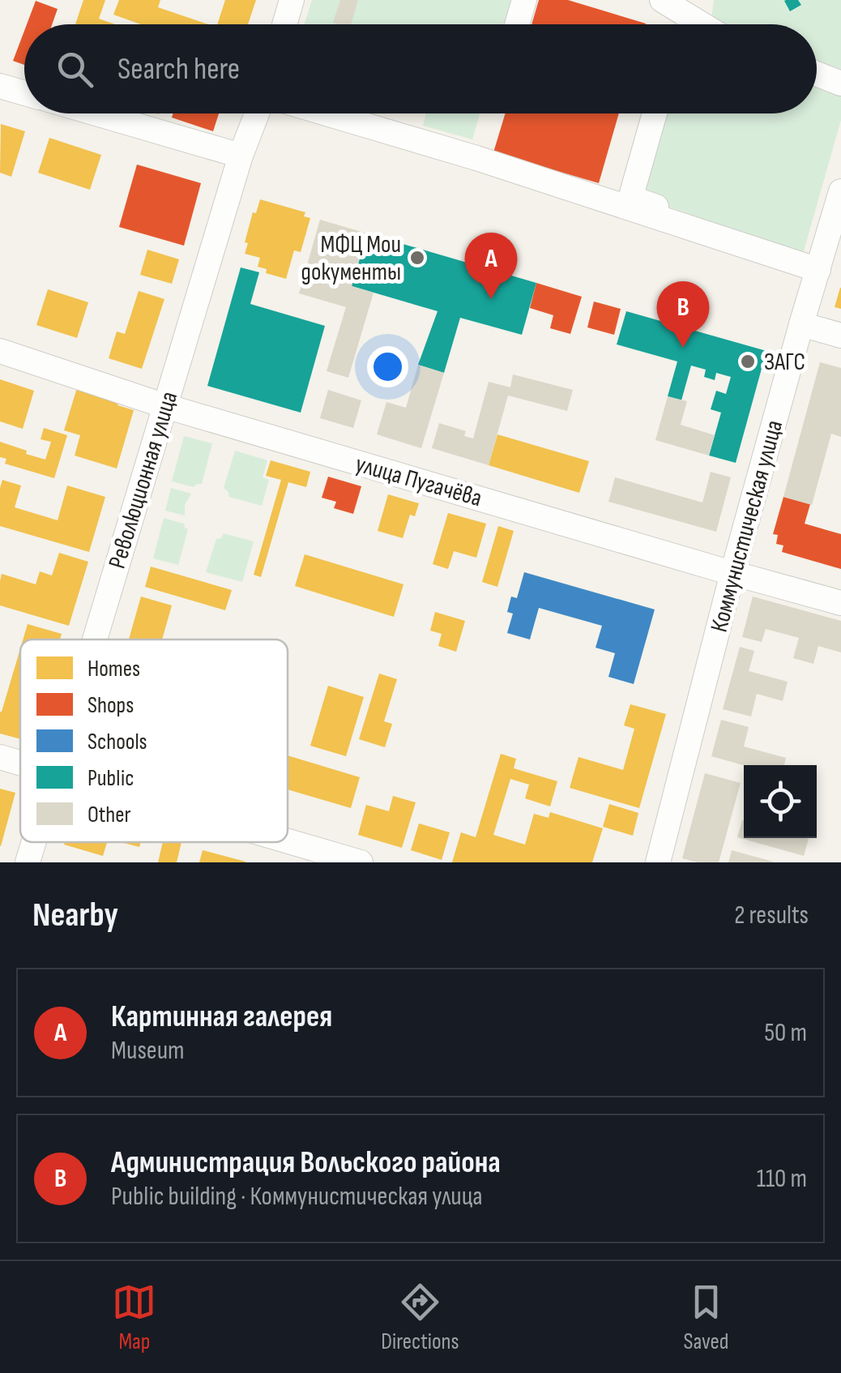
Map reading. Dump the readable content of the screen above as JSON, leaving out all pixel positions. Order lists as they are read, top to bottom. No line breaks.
{"streets":{"street":["Революционная улица","улица Пугачёва","Коммунистическая улица"]},"crossings":[["Революционная улица","улица Пугачёва"],["улица Пугачёва","Коммунистическая улица"]],"places":["МФЦ Мои документы","ЗАГС"],"legend":["Homes","Shops","Schools","Public","Other"],"page":{"search":"Search here","pins":["A","B"],"heading":["Nearby","2 results"],"list":[{"mark":"A","name":"Картинная галерея","note":"Museum","value":"50 m"},{"mark":"B","name":"Администрация Вольского района","note":"Public building · Коммунистическая улица","value":"110 m"}],"nav":["Map","Directions","Saved"]}}
